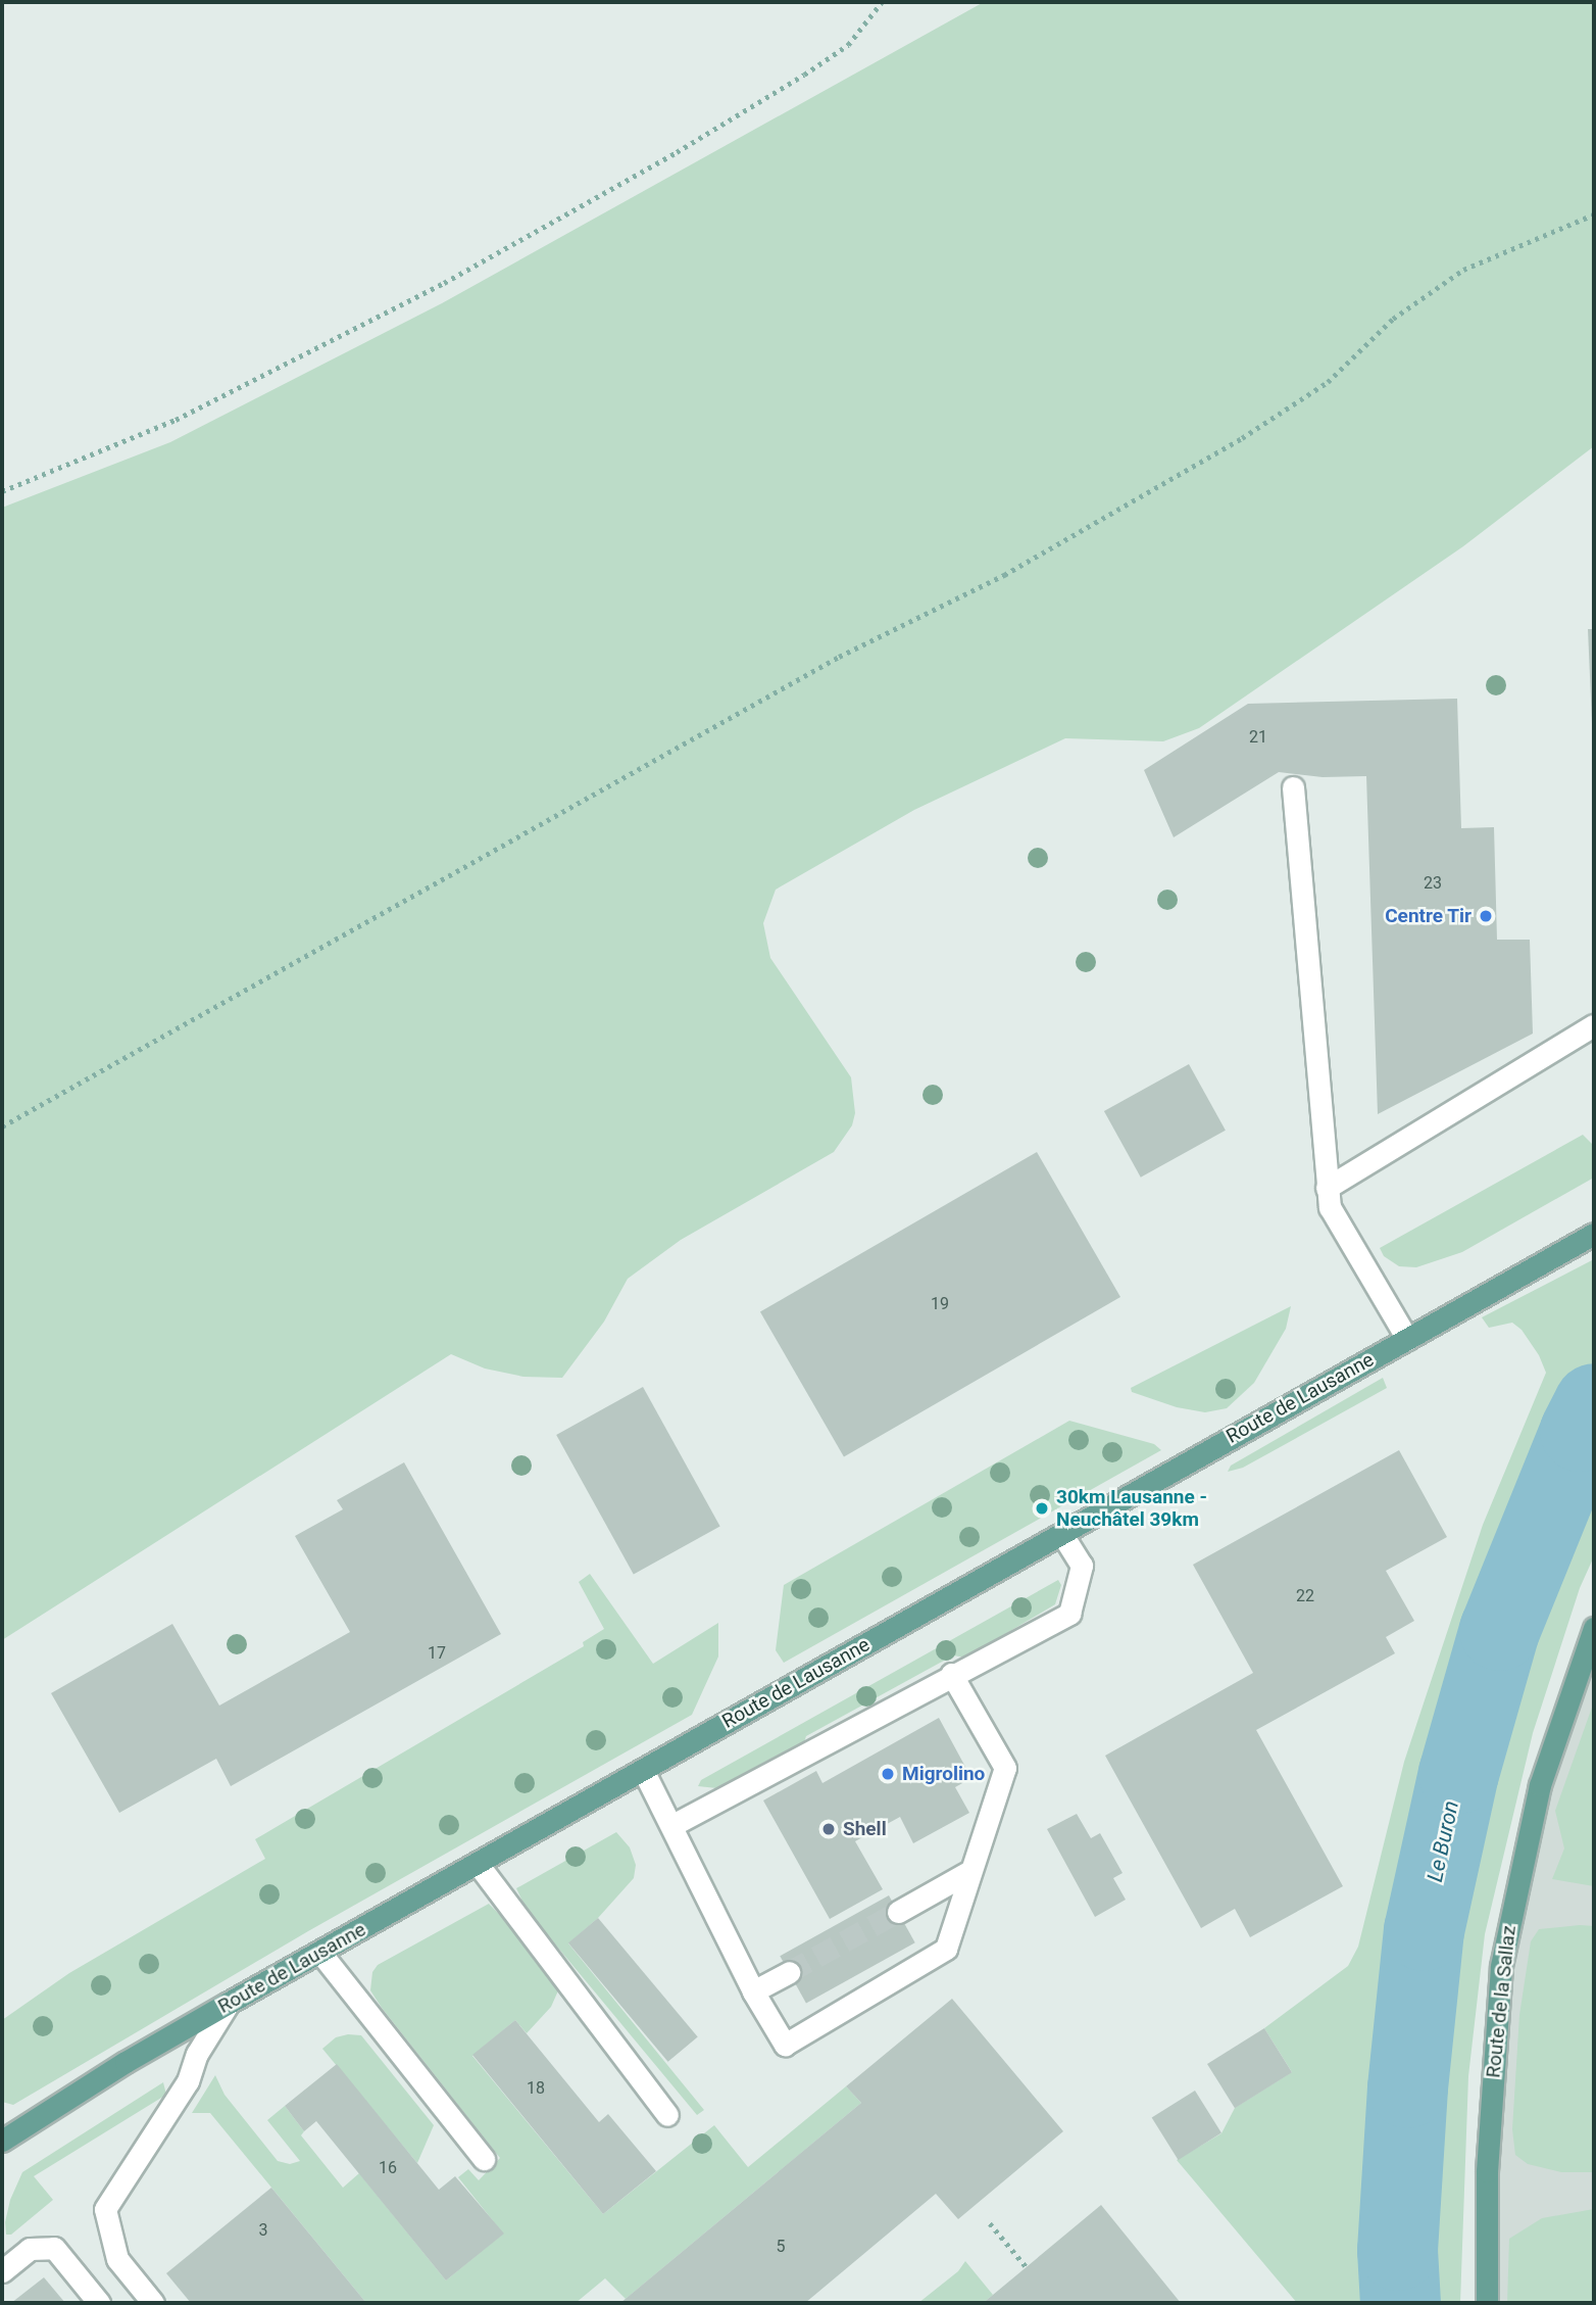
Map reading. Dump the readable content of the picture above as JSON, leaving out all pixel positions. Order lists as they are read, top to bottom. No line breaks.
{"streets":{"main road":["Route de Lausanne","Route de la Sallaz"]},"water":["Le Buron"],"places":["Centre Tir","30km Lausanne - Neuchâtel 39km","Migrolino","Shell"],"house_numbers":["21","23","19","22","17","18","16","3","5"]}
